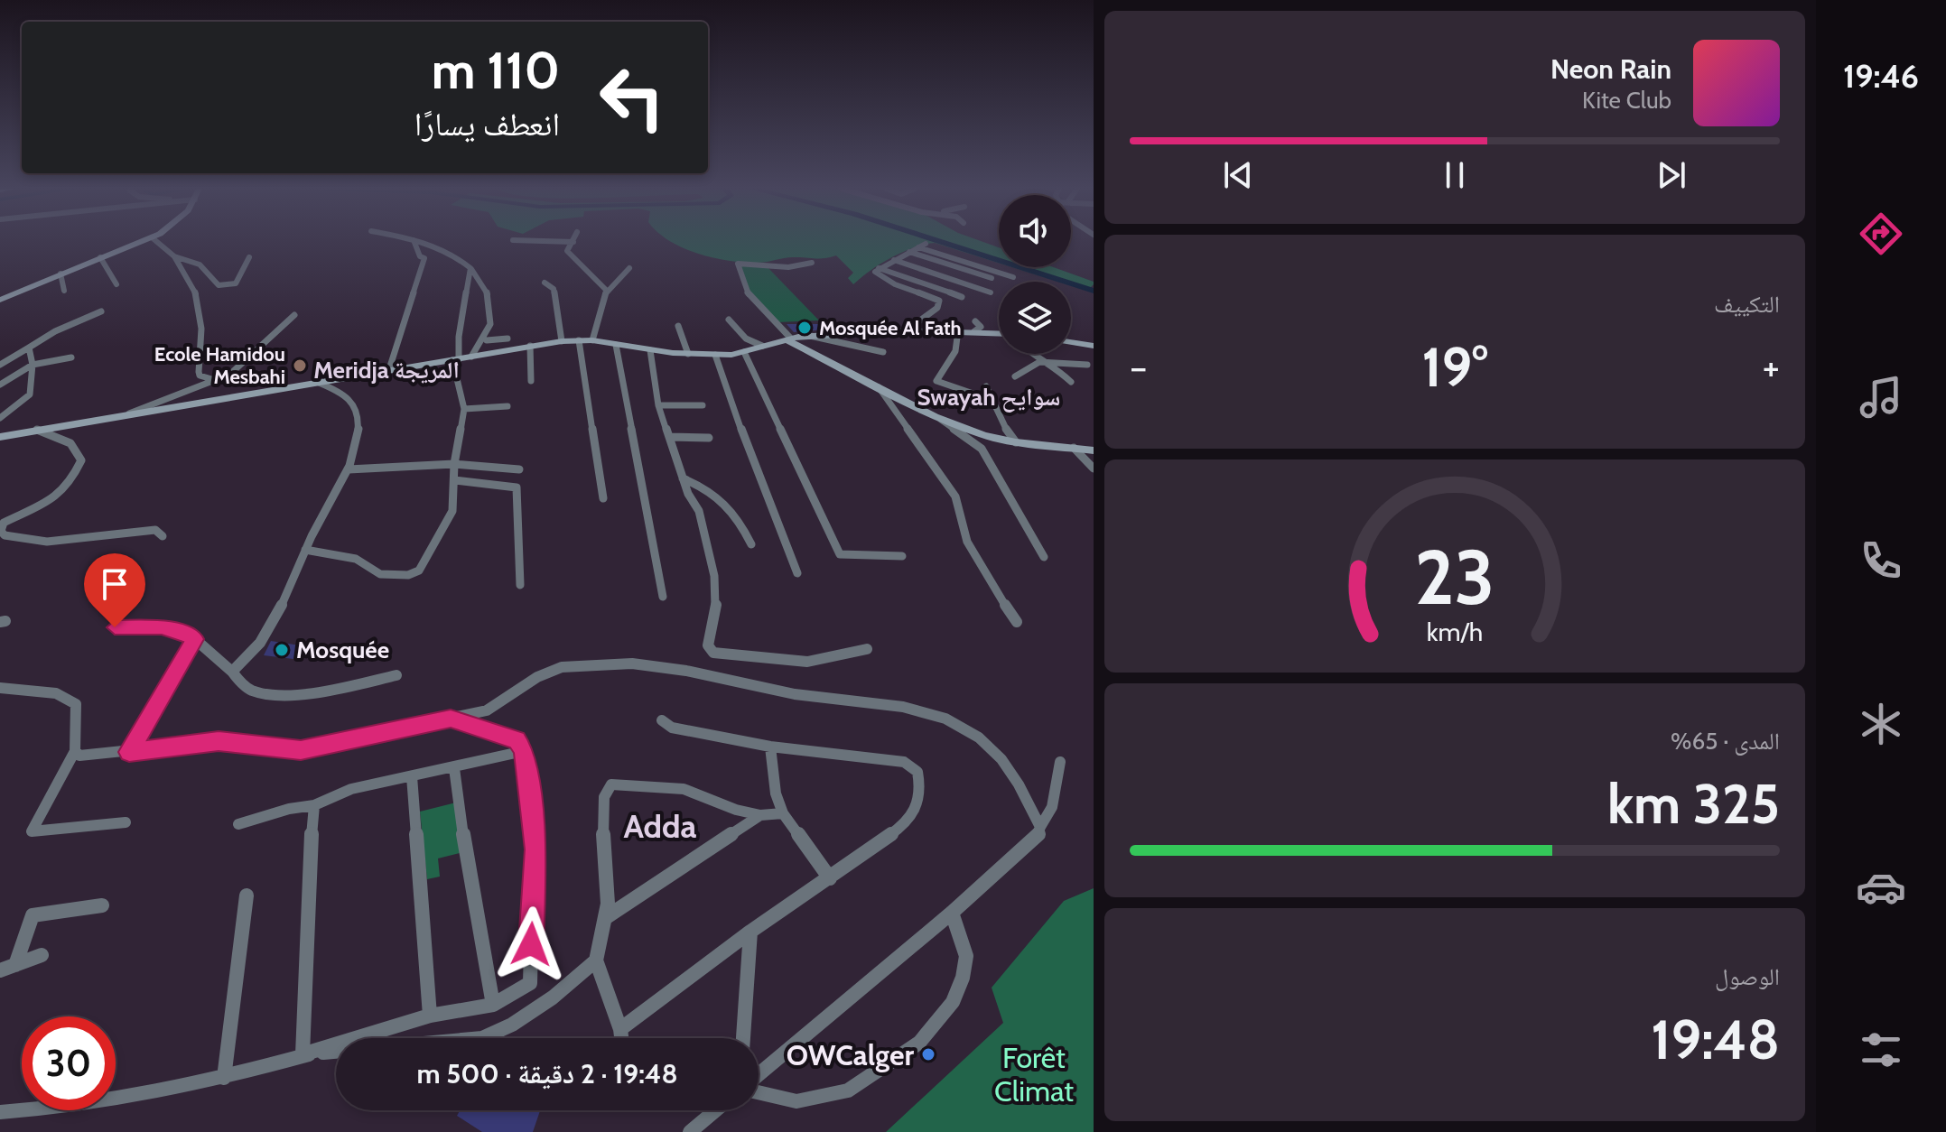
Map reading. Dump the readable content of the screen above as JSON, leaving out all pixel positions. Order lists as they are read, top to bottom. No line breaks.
{"districts":["Meridja المريجة","Swayah سوايح","Adda"],"parks":["Forêt Climat"],"places":["Mosquée Al Fath","Ecole Hamidou Mesbahi","Mosquée","OWCalger"],"page":{"tabs":"19:46","turn":["110 m","انعطف يسارًا"],"song":["Neon Rain","Kite Club"],"tile":["التكييف",["المدى · 65%","325 km"],["الوصول","19:48"]],"heat":["−","19°","+"],"limit":"30","trip":"19:48 · 2 دقيقة · 500 m","gauge":["23","km/h"]}}
